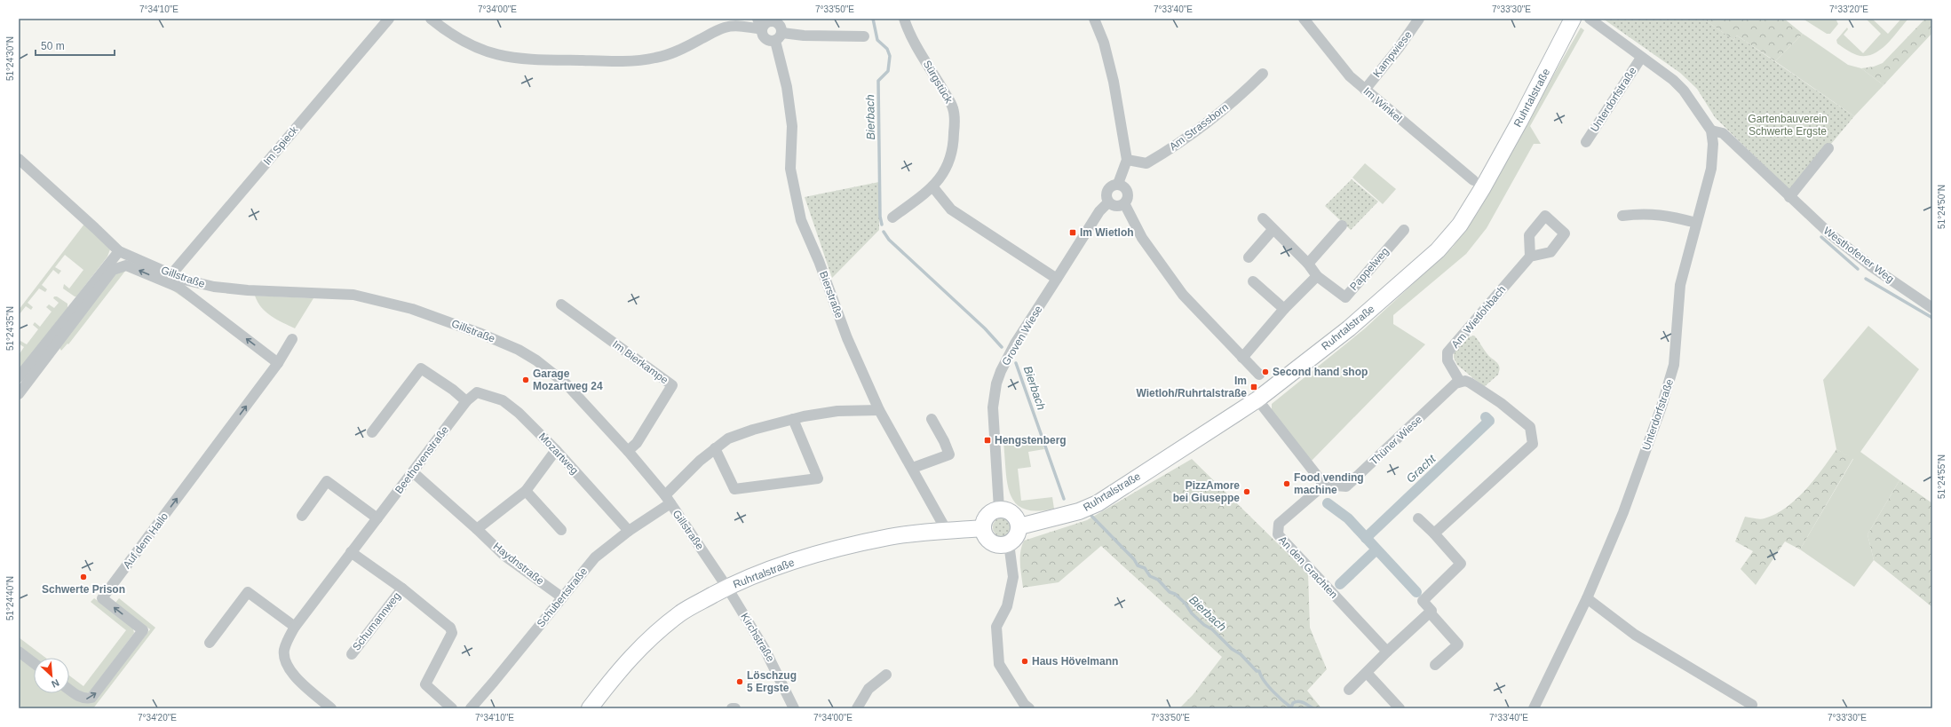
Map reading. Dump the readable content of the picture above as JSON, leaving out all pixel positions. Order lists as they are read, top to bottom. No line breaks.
{"streets":{"main road":["Ruhrtalstraße"],"street":["Kampwiese","Sürgstück","Unterdorfstraße","Im Winkel","Am Strassborn","Im Spieck","Westhofener Weg","Pappelweg","Gillstraße","Bierstraße","Am Wietlohbach","Groven Wiese","Im Bierkampe","Thüner Wiese","Mozartweg","Beethovenstraße","Auf dem Hallo","Haydnstraße","An den Grachten","Schubertstraße","Schumannweg","Kirchstraße"]},"crossings":[["Kampwiese","Im Winkel"],["Ruhrtalstraße","Gillstraße"],["Ruhrtalstraße","Bierstraße"],["Ruhrtalstraße","Groven Wiese"],["Ruhrtalstraße","Kirchstraße"],["Unterdorfstraße","Westhofener Weg"],["Im Spieck","Gillstraße"],["Gillstraße","Im Bierkampe"],["Gillstraße","Schubertstraße"],["Gillstraße","Kirchstraße"],["Bierstraße","Schubertstraße"],["Am Wietlohbach","Thüner Wiese"],["Thüner Wiese","An den Grachten"],["Mozartweg","Beethovenstraße"],["Mozartweg","Schubertstraße"],["Beethovenstraße","Haydnstraße"],["Beethovenstraße","Schumannweg"],["Haydnstraße","Schubertstraße"]],"one_way":["Auf dem Hallo"],"water":["Bierbach","Gracht"],"parks":["Gartenbauverein Schwerte Ergste"],"places":{"transit":["Im Wietloh","Im Wietloh/Ruhrtalstraße","Hengstenberg"],"other":["Second hand shop","Garage Mozartweg 24","Food vending machine","PizzAmore bei Giuseppe","Schwerte Prison","Haus Hövelmann","Löschzug 5 Ergste"]},"scale_bar":"50 m","north":"bottom right","coordinates":["7°34'10\"E","7°34'00\"E","7°33'50\"E","7°33'40\"E","7°33'30\"E","7°33'20\"E","51°24'30\"N","51°24'50\"N","51°24'35\"N","51°24'55\"N","51°24'40\"N","7°34'20\"E"]}
